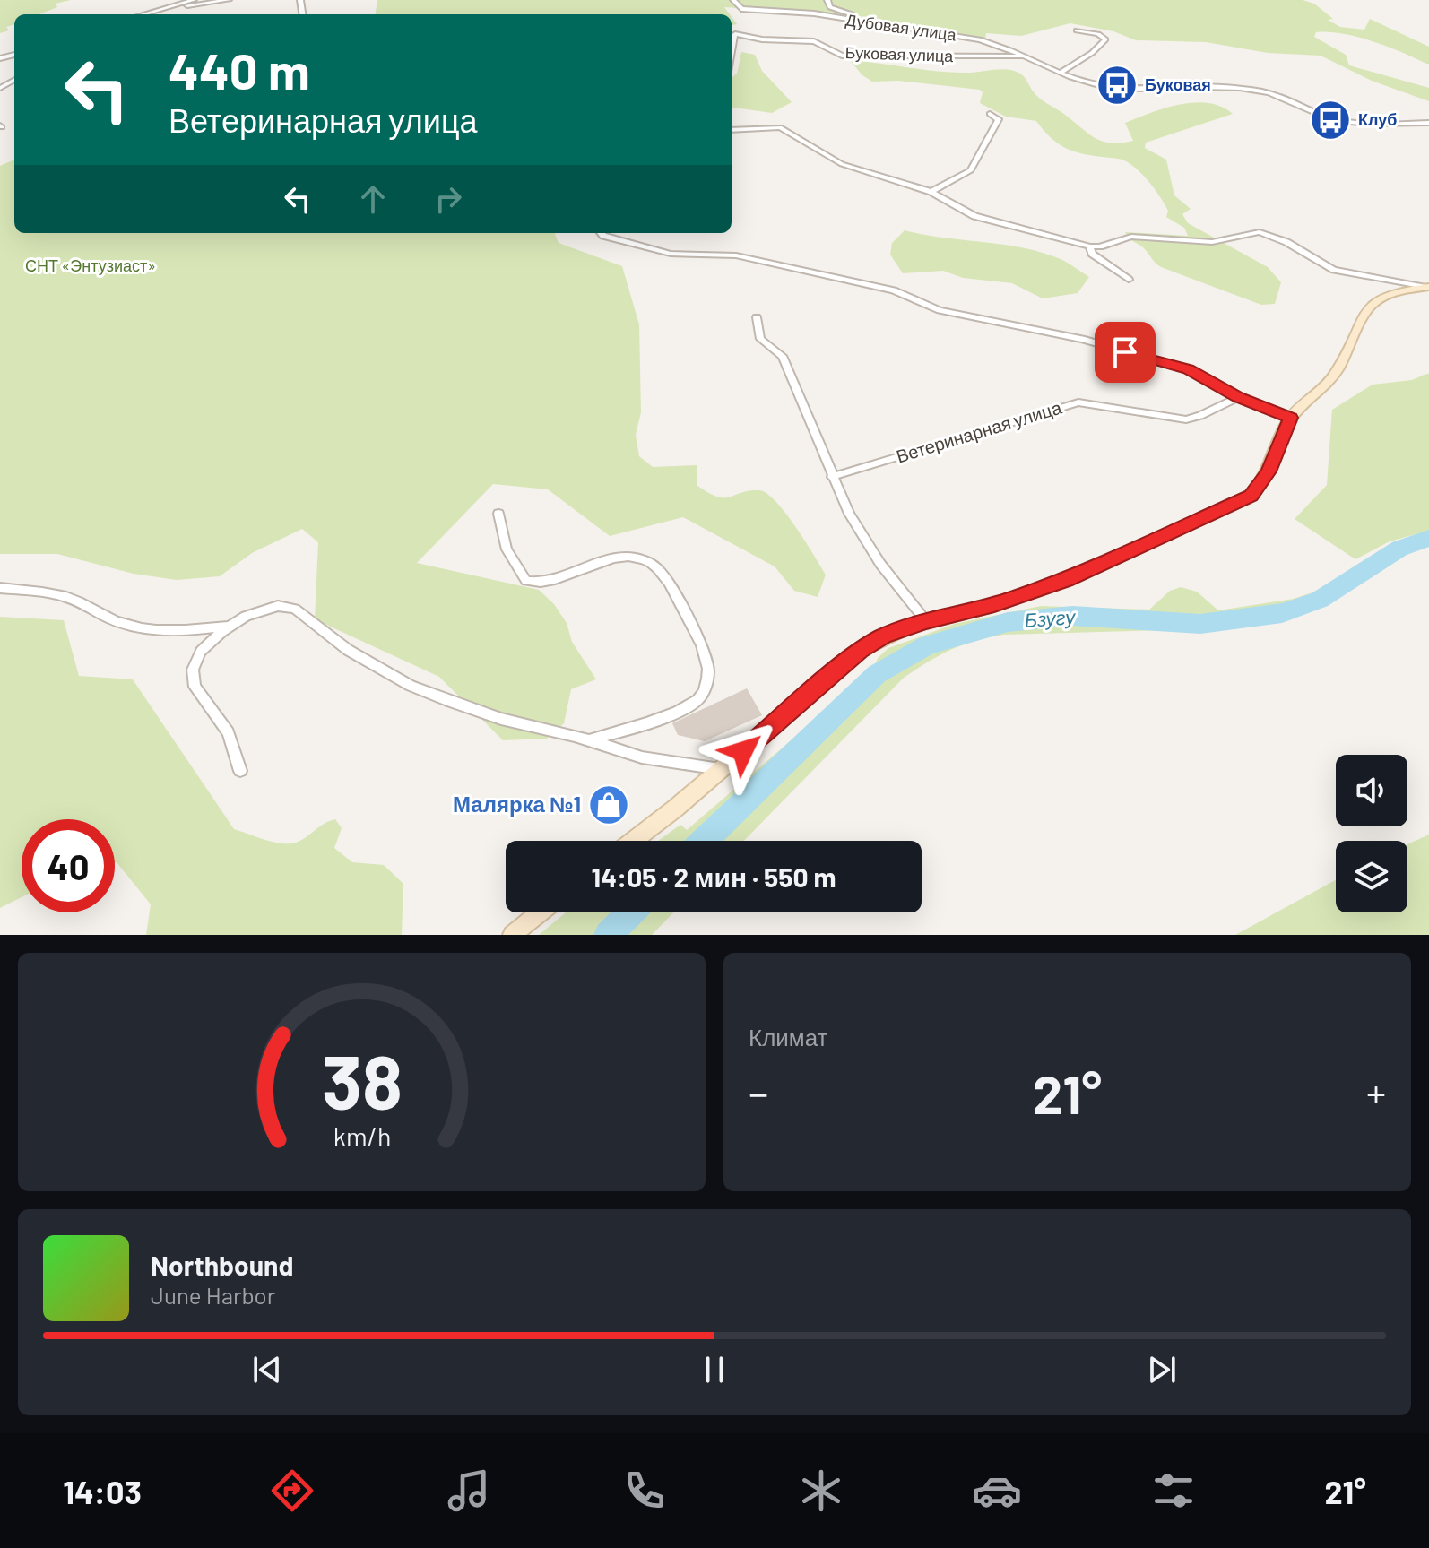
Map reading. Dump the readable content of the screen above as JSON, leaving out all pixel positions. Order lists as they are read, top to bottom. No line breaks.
{"streets":{"street":["Дубовая улица","Буковая улица","Ветеринарная улица"]},"crossings":[["Дубовая улица","Буковая улица"]],"water":["Бзугу"],"parks":["СНТ «Энтузиаст»"],"places":{"bus stop":["Буковая","Клуб"],"shop":["Малярка №1"]},"page":{"turn":["440 m","Ветеринарная улица"],"limit":"40","trip":"14:05 · 2 мин · 550 m","tile":"Климат","heat":["−","21°","+"],"song":["Northbound","June Harbor"],"tabs":["14:03","21°"],"gauge":["38","km/h"]}}
